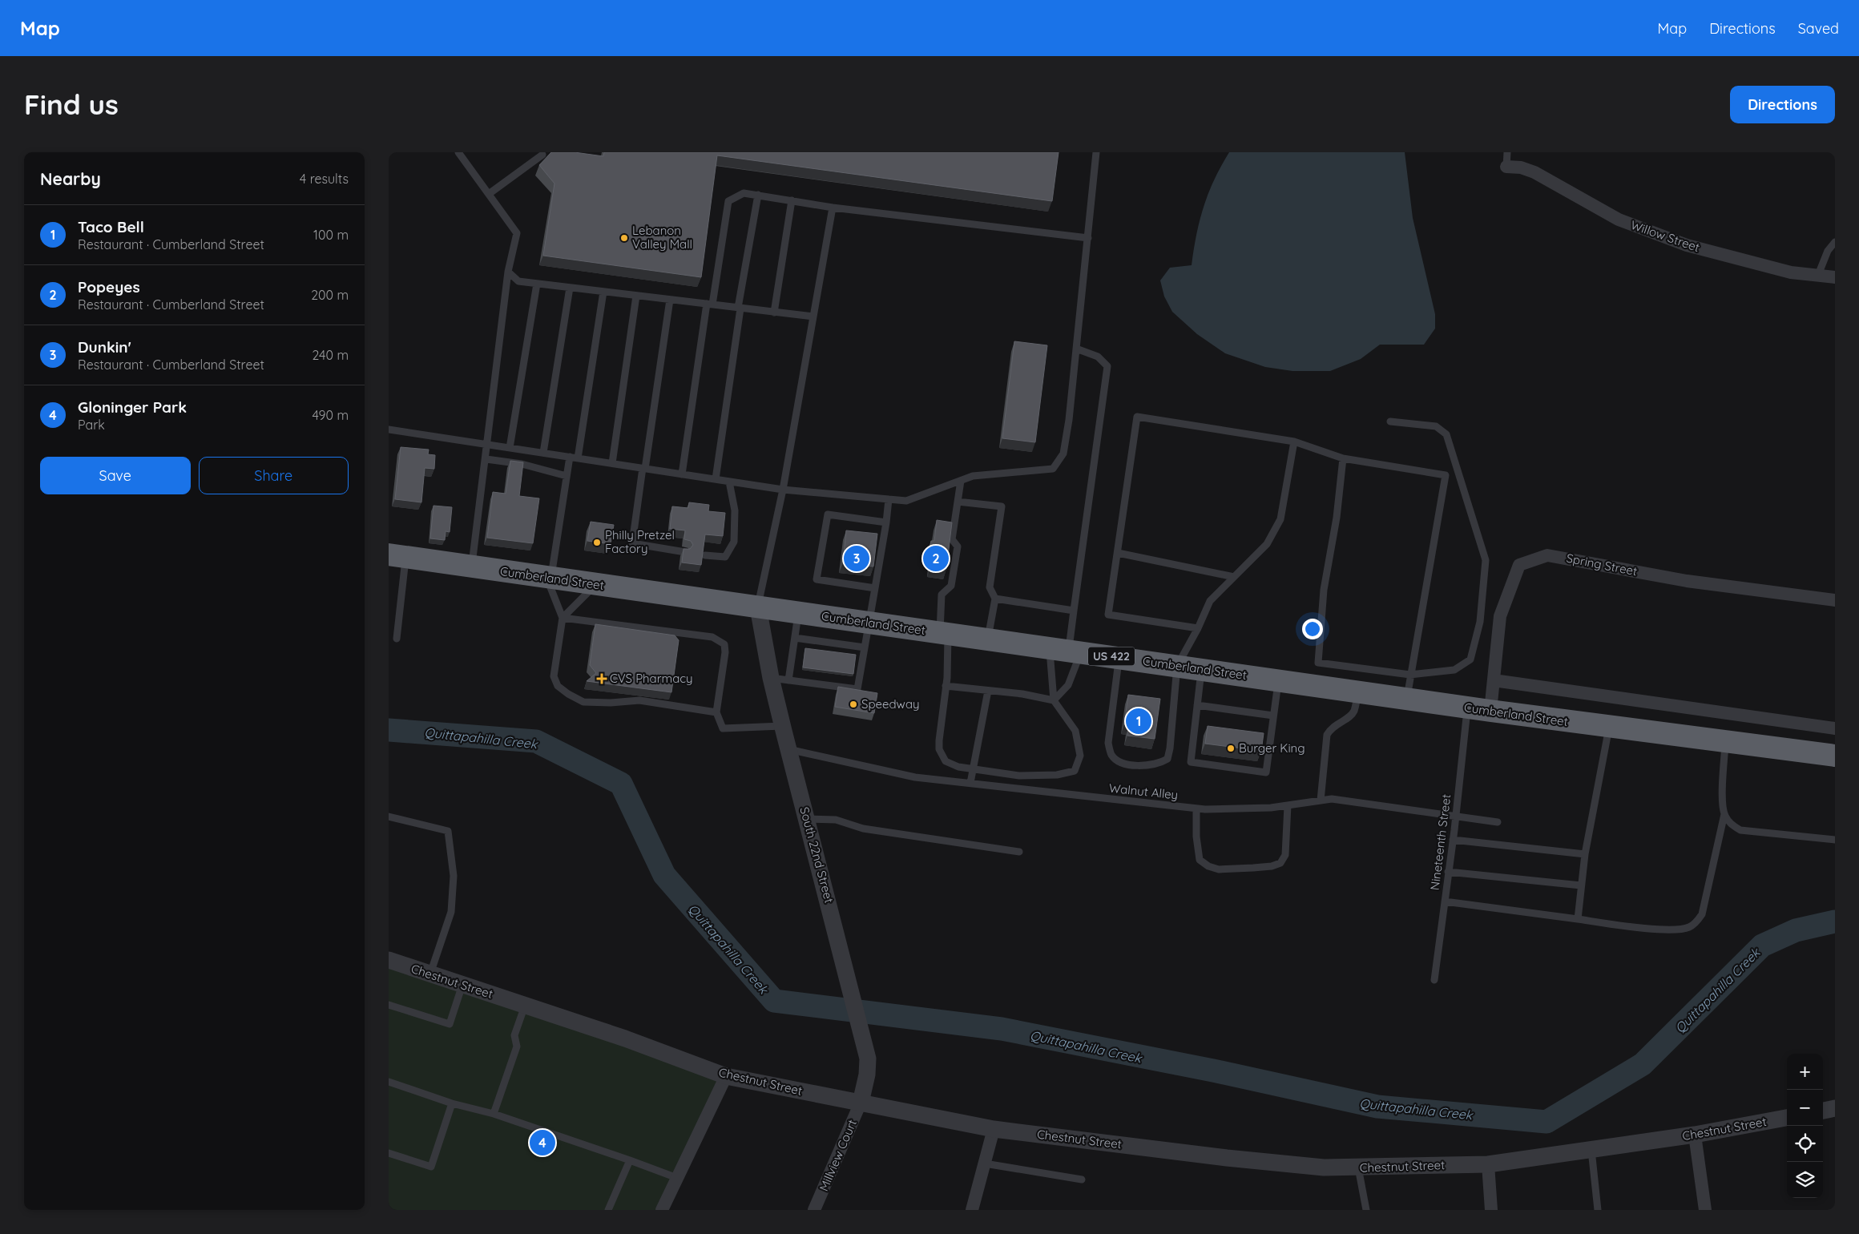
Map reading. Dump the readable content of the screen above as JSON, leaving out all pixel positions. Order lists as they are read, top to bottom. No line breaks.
{"streets":{"highway":["Cumberland Street","US 422"],"street":["Willow Street","Spring Street","South 22nd Street","Chestnut Street","Millview Court"],"lane":["Walnut Alley","Nineteenth Street"]},"crossings":[["Spring Street","Cumberland Street"],["Cumberland Street","Nineteenth Street"],["Cumberland Street","South 22nd Street"],["Walnut Alley","Nineteenth Street"],["Walnut Alley","South 22nd Street"],["South 22nd Street","Chestnut Street"],["South 22nd Street","Millview Court"],["Chestnut Street","Millview Court"]],"water":["Quittapahilla Creek"],"places":{"other":["Lebanon Valley Mall","Philly Pretzel Factory","Speedway","Burger King"],"health":["CVS Pharmacy"]},"page":{"header":"Map","nav":["Map","Directions","Saved"],"buttons":["Directions",["Save","Share"]],"title":"Find us","heading":["Nearby","4 results"],"list":[{"mark":"1","name":"Taco Bell","note":"Restaurant · Cumberland Street","value":"100 m"},{"mark":"2","name":"Popeyes","note":"Restaurant · Cumberland Street","value":"200 m"},{"mark":"3","name":"Dunkin'","note":"Restaurant · Cumberland Street","value":"240 m"},{"mark":"4","name":"Gloninger Park","note":"Park","value":"490 m"}],"pins":["2","3","1","4"],"map_buttons":["+","−"]}}
